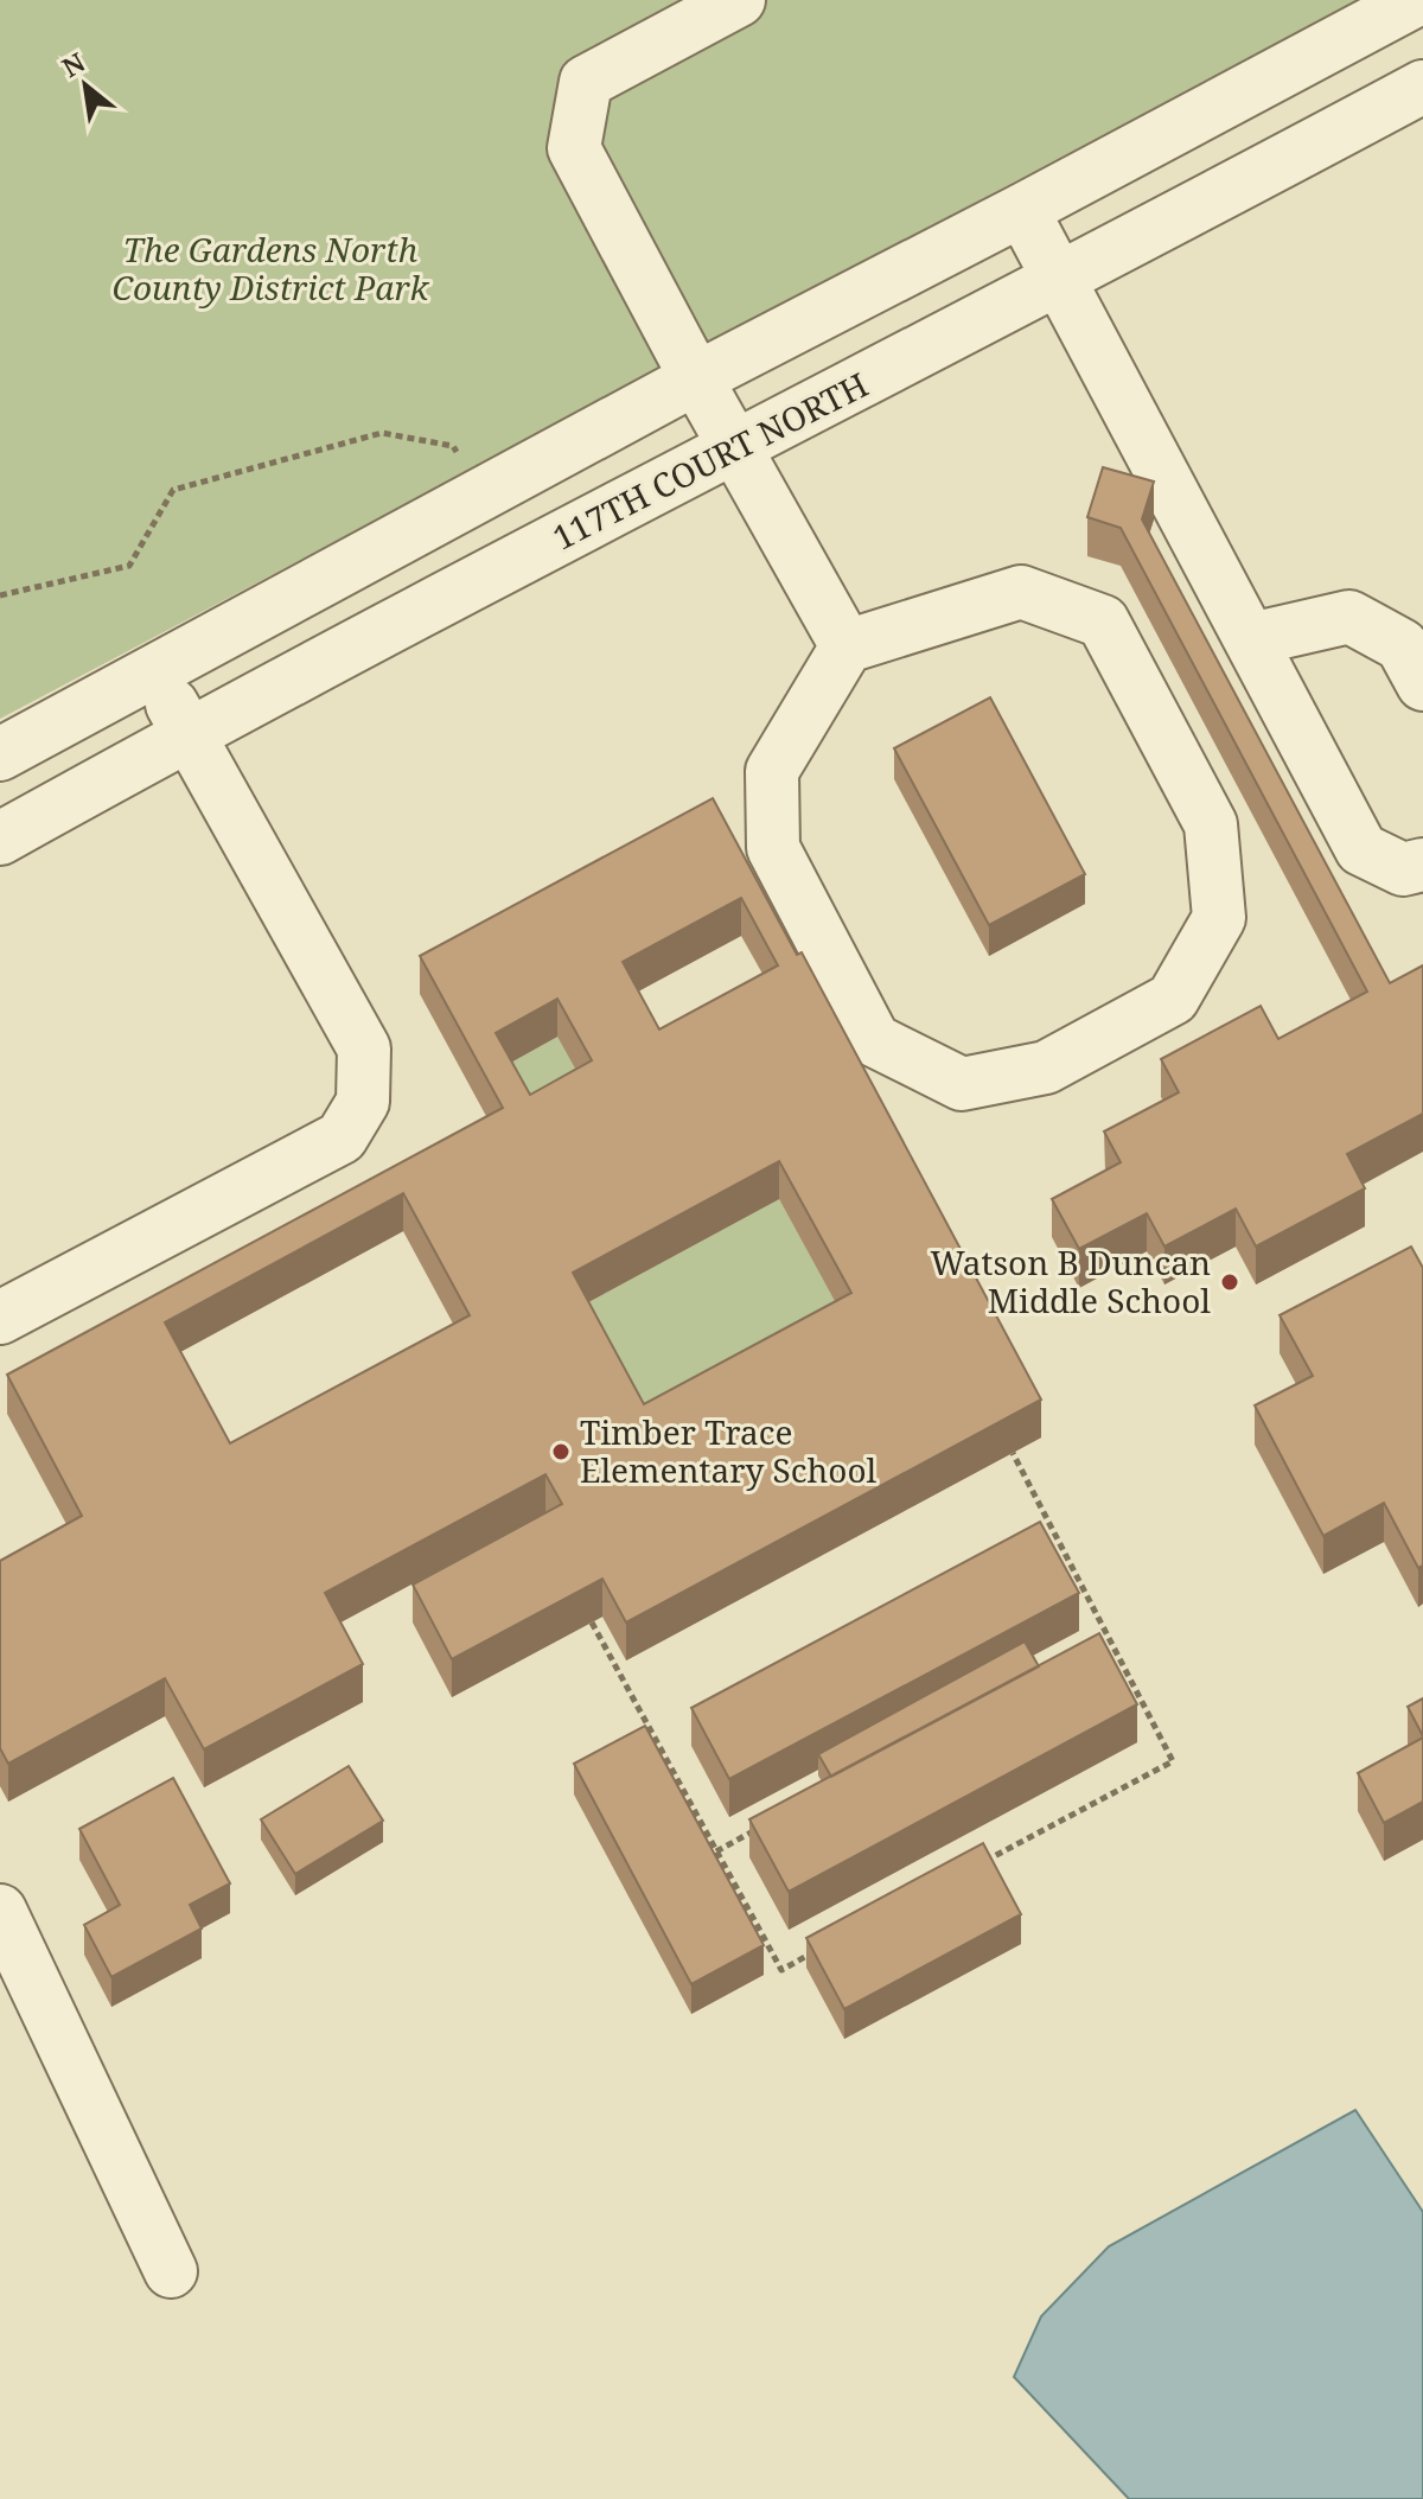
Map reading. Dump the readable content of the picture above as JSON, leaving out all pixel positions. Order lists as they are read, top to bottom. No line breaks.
{"streets":{"street":["117TH COURT NORTH"]},"parks":["The Gardens North County District Park"],"places":["Watson B Duncan Middle School","Timber Trace Elementary School"],"north":"top left"}
